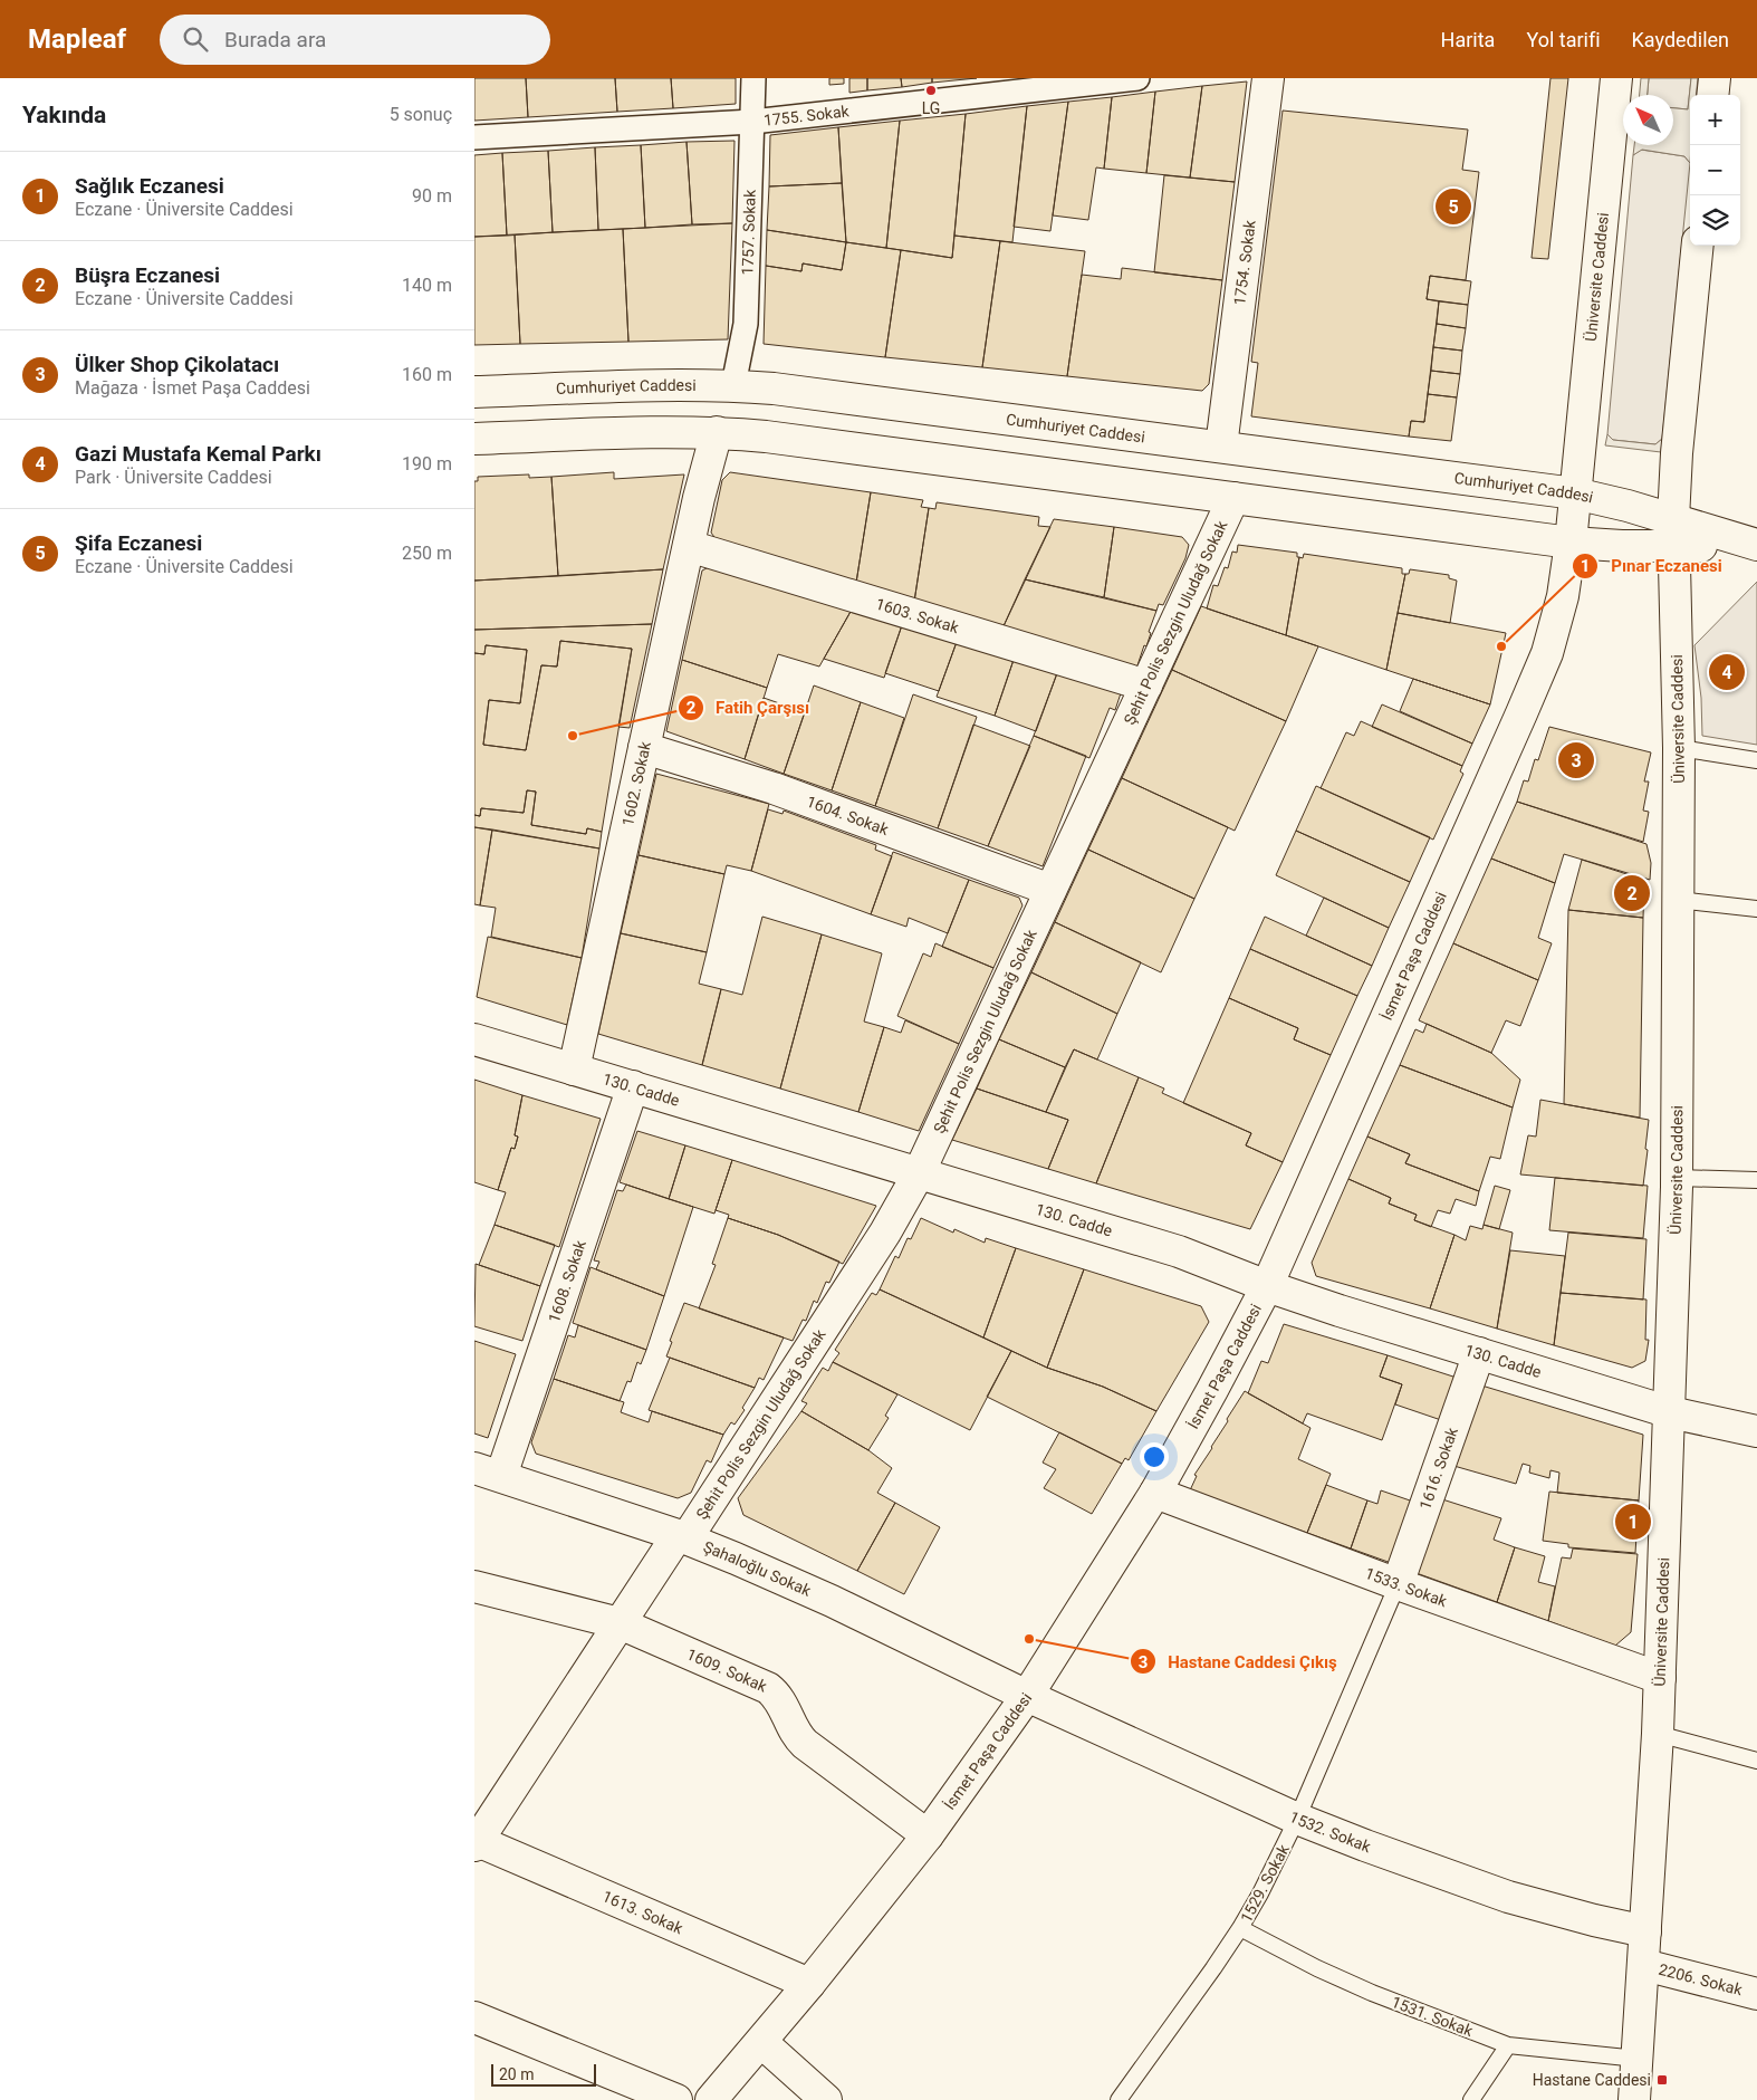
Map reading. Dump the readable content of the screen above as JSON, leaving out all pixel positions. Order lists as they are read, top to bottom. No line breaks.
{"streets":{"street":["1755. Sokak","1757. Sokak","1754. Sokak","Üniversite Caddesi","Cumhuriyet Caddesi","1603. Sokak","Şehit Polis Sezgin Uludağ Sokak","1602. Sokak","1604. Sokak","İsmet Paşa Caddesi","130. Cadde","1608. Sokak","1616. Sokak","Şahaloğlu Sokak","1533. Sokak","1609. Sokak","1532. Sokak","1613. Sokak","2206. Sokak"],"lane":["1529. Sokak","1531. Sokak"]},"crossings":[["1755. Sokak","1757. Sokak"],["1757. Sokak","Cumhuriyet Caddesi"],["1757. Sokak","1602. Sokak"],["1754. Sokak","Cumhuriyet Caddesi"],["Üniversite Caddesi","Cumhuriyet Caddesi"],["Üniversite Caddesi","İsmet Paşa Caddesi"],["Üniversite Caddesi","130. Cadde"],["Üniversite Caddesi","1533. Sokak"],["Üniversite Caddesi","1532. Sokak"],["Üniversite Caddesi","2206. Sokak"],["Üniversite Caddesi","1531. Sokak"],["Cumhuriyet Caddesi","1602. Sokak"],["1603. Sokak","Şehit Polis Sezgin Uludağ Sokak"],["1603. Sokak","1602. Sokak"],["Şehit Polis Sezgin Uludağ Sokak","1604. Sokak"],["Şehit Polis Sezgin Uludağ Sokak","130. Cadde"],["Şehit Polis Sezgin Uludağ Sokak","Şahaloğlu Sokak"],["Şehit Polis Sezgin Uludağ Sokak","1609. Sokak"],["Şehit Polis Sezgin Uludağ Sokak","1613. Sokak"],["1602. Sokak","1604. Sokak"],["1602. Sokak","130. Cadde"],["İsmet Paşa Caddesi","130. Cadde"],["İsmet Paşa Caddesi","Şahaloğlu Sokak"],["İsmet Paşa Caddesi","1533. Sokak"],["İsmet Paşa Caddesi","1609. Sokak"],["İsmet Paşa Caddesi","1532. Sokak"],["İsmet Paşa Caddesi","1613. Sokak"],["130. Cadde","1608. Sokak"],["130. Cadde","1616. Sokak"],["1608. Sokak","Şahaloğlu Sokak"],["1616. Sokak","1533. Sokak"],["1616. Sokak","1529. Sokak"],["Şahaloğlu Sokak","1532. Sokak"],["1533. Sokak","1529. Sokak"],["1532. Sokak","1529. Sokak"],["1529. Sokak","1531. Sokak"]],"places":{"other":["LG","Pınar Eczanesi","Fatih Çarşısı","Hastane Caddesi Çıkış"],"transit":["Hastane Caddesi"]},"scale_bar":"20 m","north":"top left","page":{"header":"Mapleaf","search":"Burada ara","nav":["Harita","Yol tarifi","Kaydedilen"],"heading":["Yakında","5 sonuç"],"map_buttons":["+","−"],"list":[{"mark":"1","name":"Sağlık Eczanesi","note":"Eczane · Üniversite Caddesi","value":"90 m"},{"mark":"2","name":"Büşra Eczanesi","note":"Eczane · Üniversite Caddesi","value":"140 m"},{"mark":"3","name":"Ülker Shop Çikolatacı","note":"Mağaza · İsmet Paşa Caddesi","value":"160 m"},{"mark":"4","name":"Gazi Mustafa Kemal Parkı","note":"Park · Üniversite Caddesi","value":"190 m"},{"mark":"5","name":"Şifa Eczanesi","note":"Eczane · Üniversite Caddesi","value":"250 m"}],"pins":["5","4","3","2","1"],"scale":"20 m"}}
